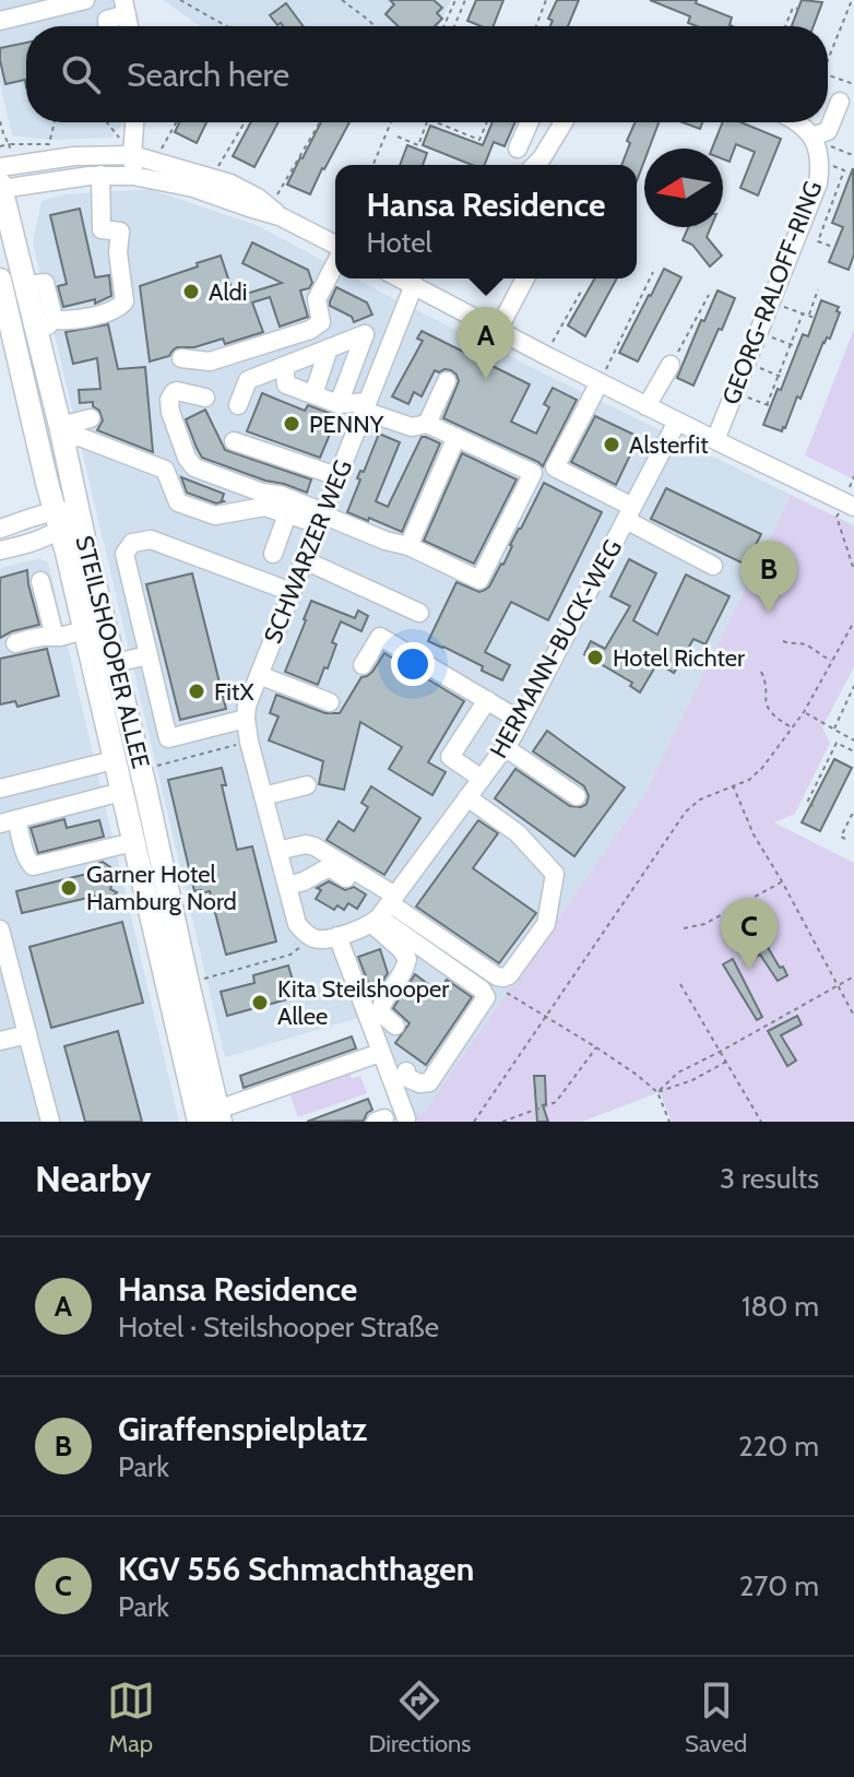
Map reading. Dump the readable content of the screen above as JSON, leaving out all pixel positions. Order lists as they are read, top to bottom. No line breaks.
{"streets":{"main road":["STEILSHOOPER ALLEE"],"street":["GEORG-RALOFF-RING","SCHWARZER WEG","HERMANN-BUCK-WEG"]},"places":["Aldi","PENNY","Alsterfit","Hotel Richter","FitX","Garner Hotel Hamburg Nord","Kita Steilshooper Allee"],"north":"left","page":{"search":"Search here","popup":["Hansa Residence","Hotel"],"pins":["A","B","C"],"heading":["Nearby","3 results"],"list":[{"mark":"A","name":"Hansa Residence","note":"Hotel · Steilshooper Straße","value":"180 m"},{"mark":"B","name":"Giraffenspielplatz","note":"Park","value":"220 m"},{"mark":"C","name":"KGV 556 Schmachthagen","note":"Park","value":"270 m"}],"nav":["Map","Directions","Saved"]}}
